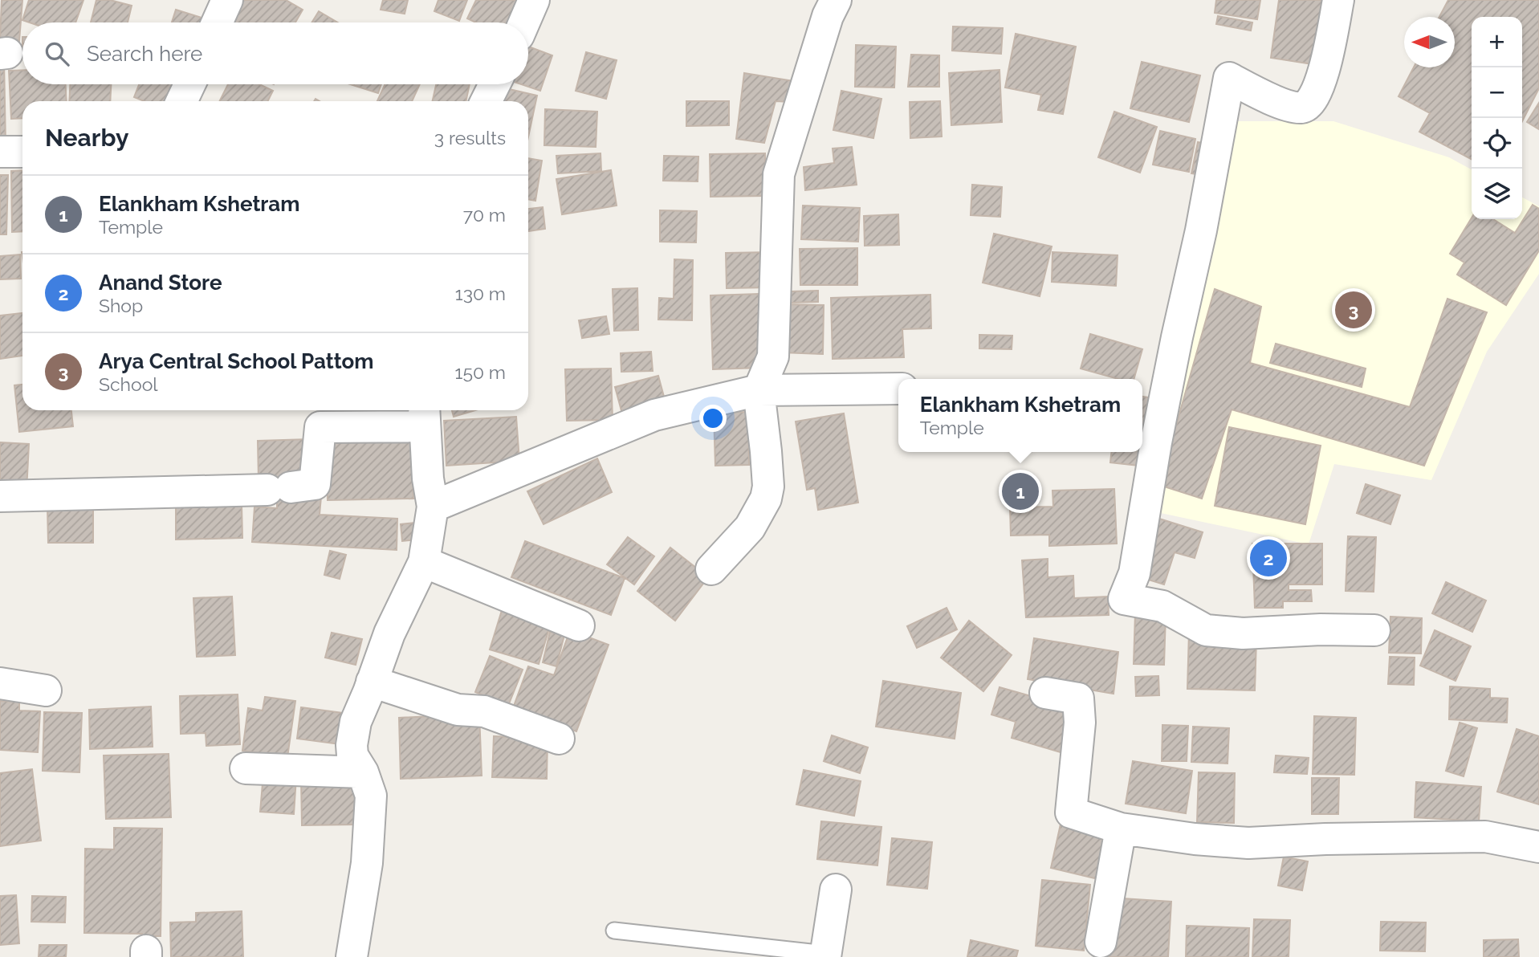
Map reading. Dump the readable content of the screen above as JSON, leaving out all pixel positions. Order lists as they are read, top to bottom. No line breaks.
{"north":"left","page":{"map_buttons":["+","−"],"search":"Search here","heading":["Nearby","3 results"],"list":[{"mark":"1","name":"Elankham Kshetram","note":"Temple","value":"70 m"},{"mark":"2","name":"Anand Store","note":"Shop","value":"130 m"},{"mark":"3","name":"Arya Central School Pattom","note":"School","value":"150 m"}],"pins":["3","1","2"],"popup":["Elankham Kshetram","Temple"]}}
